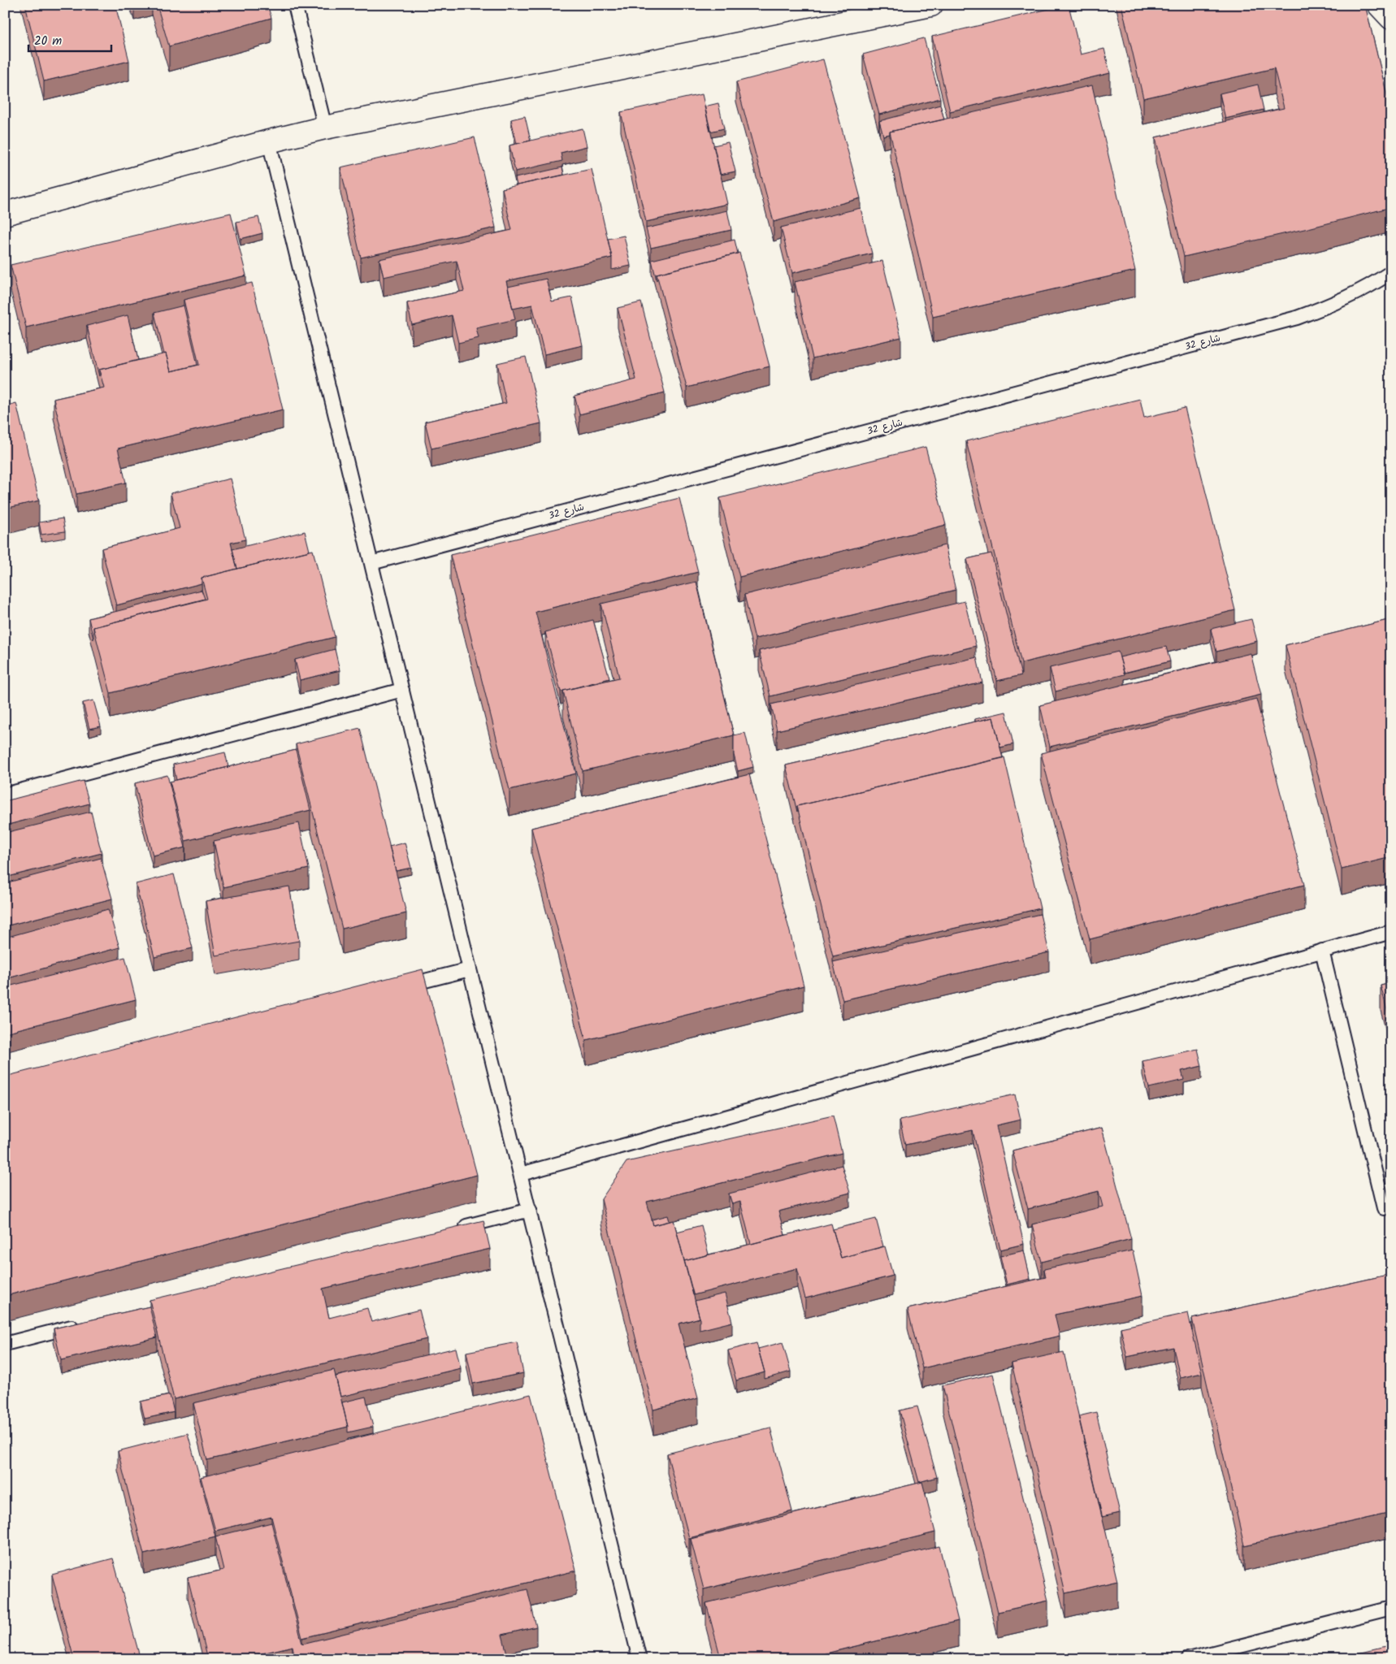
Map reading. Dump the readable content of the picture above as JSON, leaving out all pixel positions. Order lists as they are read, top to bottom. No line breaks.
{"streets":{"lane":["شارع 32"]},"scale_bar":"20 m"}
